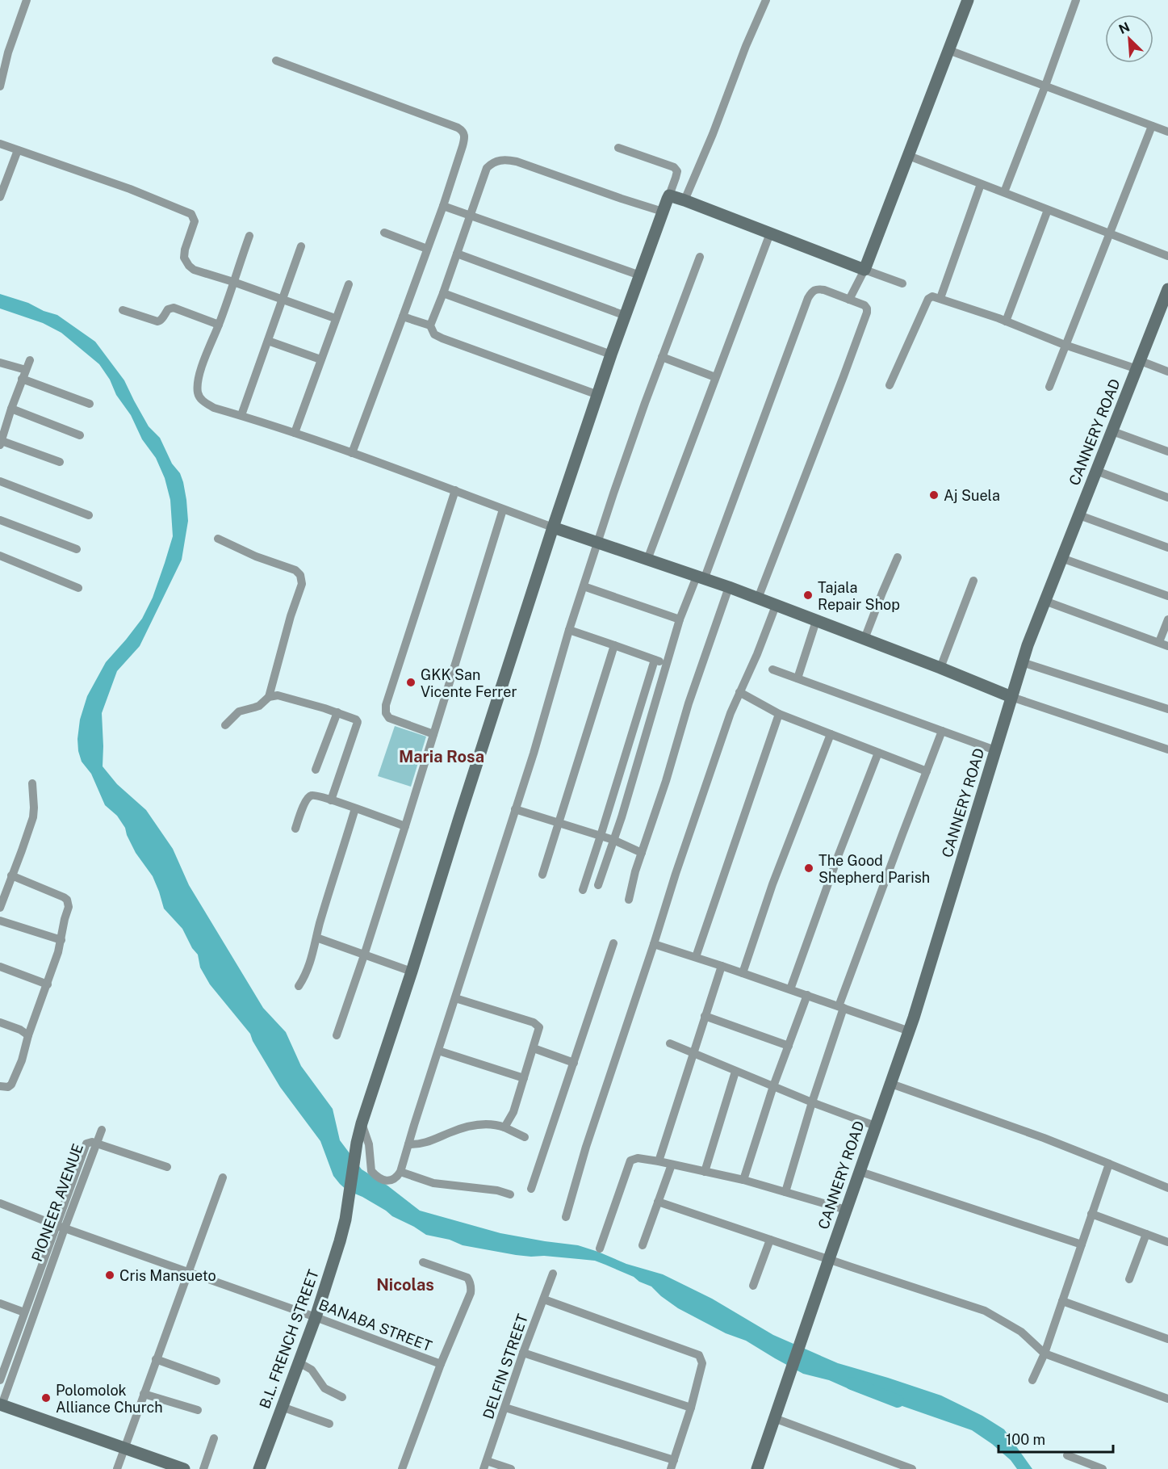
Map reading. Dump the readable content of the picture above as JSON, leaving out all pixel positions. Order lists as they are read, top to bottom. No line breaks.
{"streets":{"street":["CANNERY ROAD","PIONEER AVENUE","BANABA STREET","B.L. FRENCH STREET","DELFIN STREET"]},"crossings":[["PIONEER AVENUE","BANABA STREET"],["BANABA STREET","B.L. FRENCH STREET"]],"districts":["Maria Rosa","Nicolas"],"places":["Aj Suela","Tajala Repair Shop","GKK San Vicente Ferrer","The Good Shepherd Parish","Cris Mansueto","Polomolok Alliance Church"],"scale_bar":"100 m","north":"top left"}
